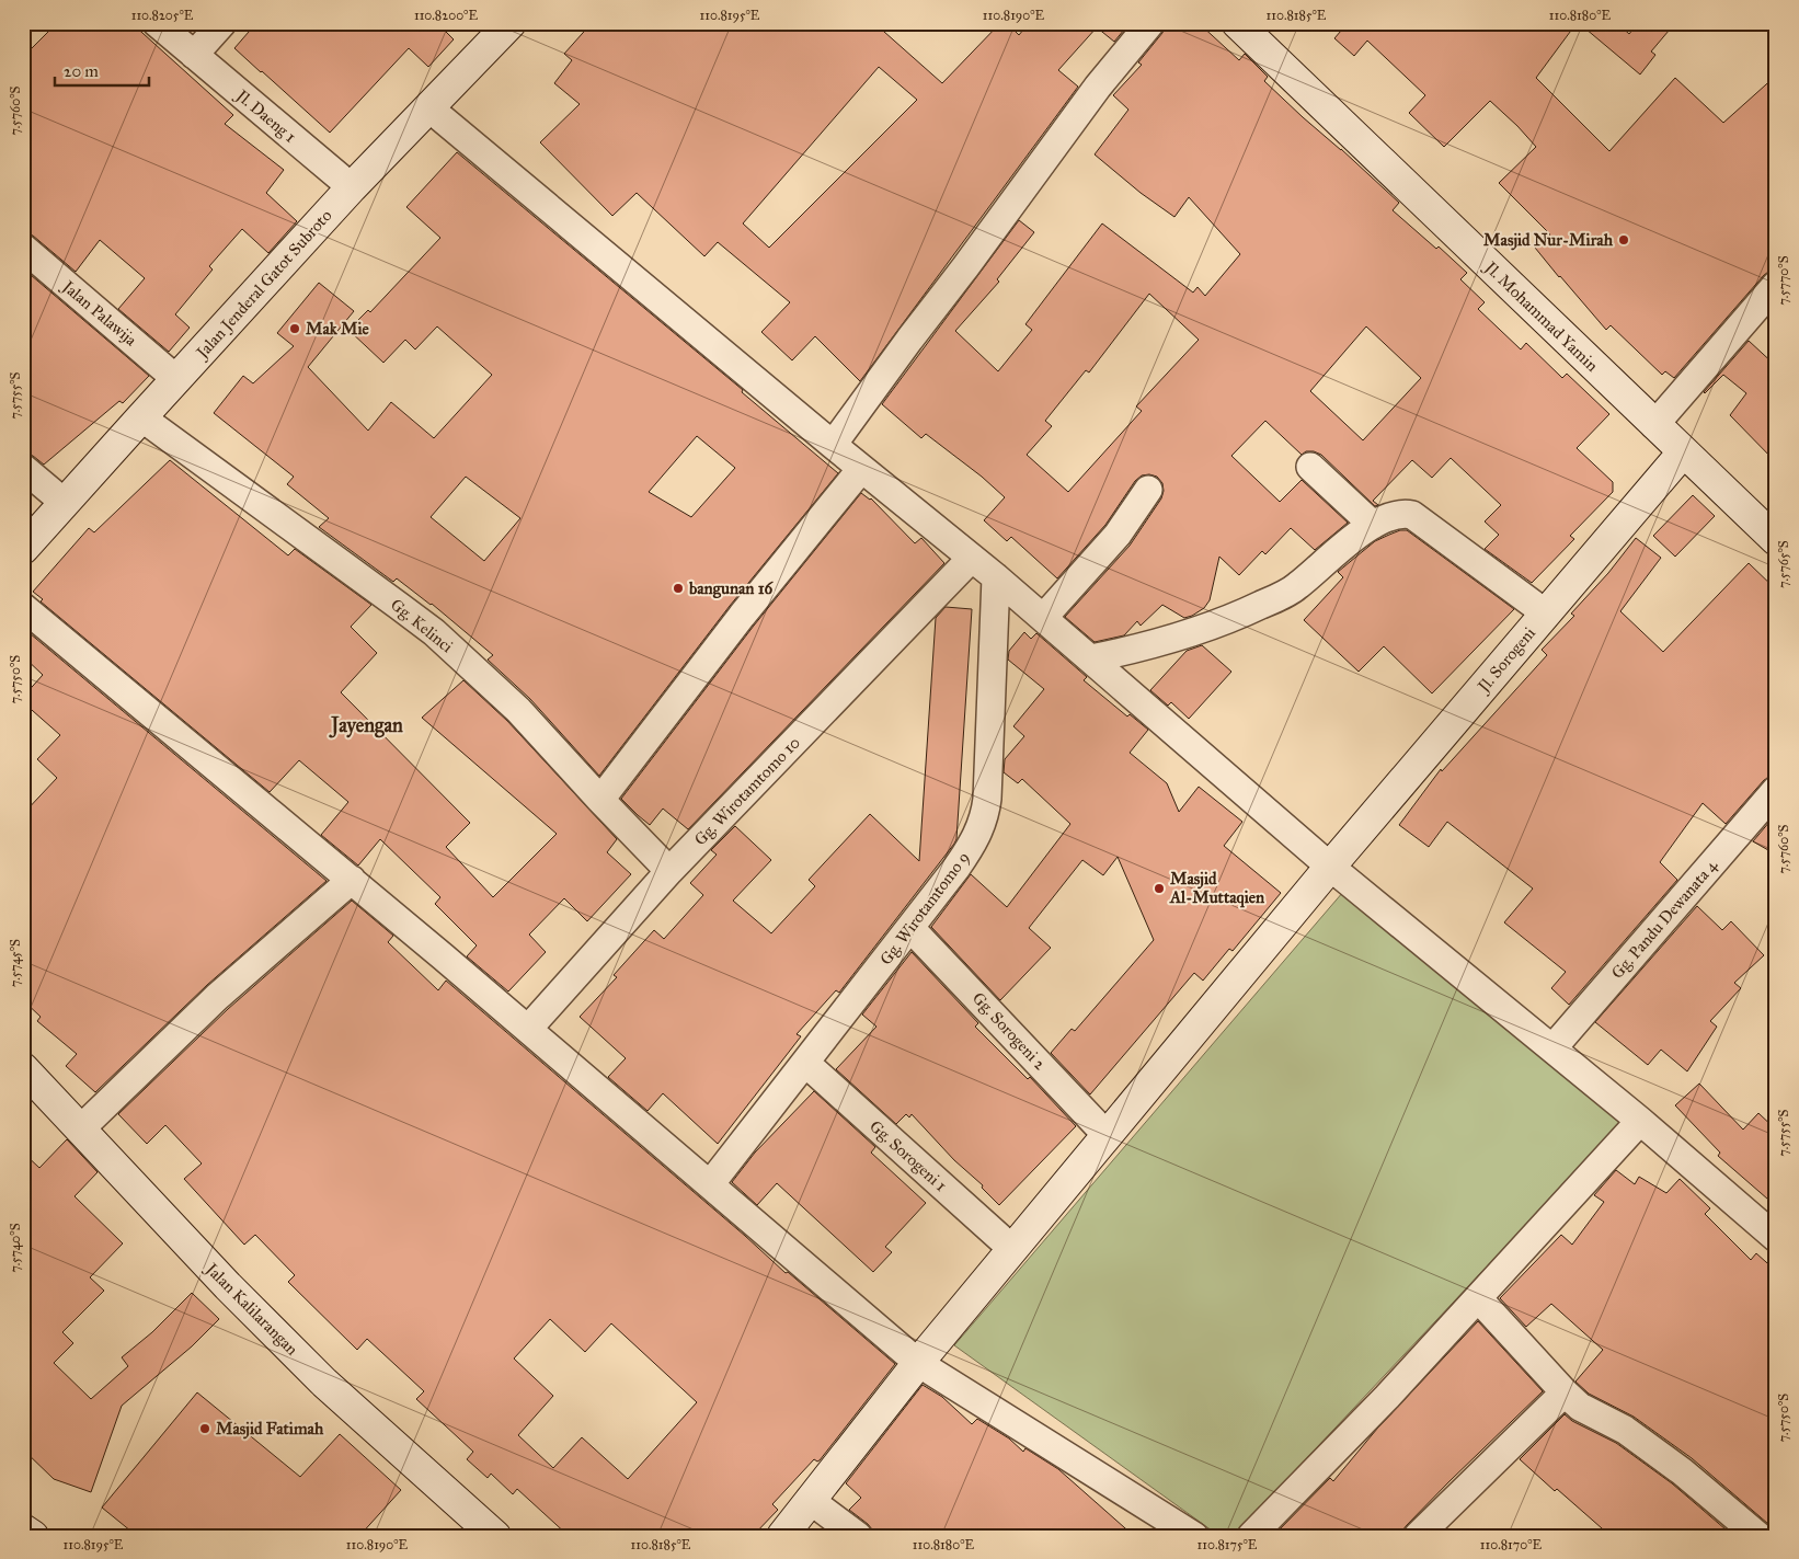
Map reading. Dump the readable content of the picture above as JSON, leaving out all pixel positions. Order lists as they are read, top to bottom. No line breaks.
{"streets":{"street":["Jl. Daeng 1","Jalan Jenderal Gatot Subroto","Jalan Palawija","Jl. Mohammad Yamin","Gg. Kelinci","Jl. Sorogeni","Gg. Wirotamtomo 10","Gg. Wirotamtomo 9","Gg. Pandu Dewanata 4","Gg. Sorogeni 2","Gg. Sorogeni 1","Jalan Kalilarangan"]},"crossings":[["Jl. Daeng 1","Jalan Jenderal Gatot Subroto"],["Jalan Jenderal Gatot Subroto","Jalan Palawija"],["Jalan Jenderal Gatot Subroto","Gg. Kelinci"],["Jl. Mohammad Yamin","Jl. Sorogeni"],["Gg. Kelinci","Gg. Wirotamtomo 10"],["Jl. Sorogeni","Gg. Sorogeni 2"],["Jl. Sorogeni","Gg. Sorogeni 1"],["Gg. Wirotamtomo 9","Gg. Sorogeni 2"],["Gg. Wirotamtomo 9","Gg. Sorogeni 1"]],"districts":["Jayengan"],"places":["Masjid Nur-Mirah","Mak Mie","bangunan 16","Masjid Al-Muttaqien","Masjid Fatimah"],"scale_bar":"20 m","coordinates":["110.8205°E","110.8200°E","110.8195°E","110.8190°E","110.8185°E","110.8180°E","7.5760°S","7.5770°S","7.5755°S","7.5765°S","7.5750°S","7.5745°S","7.5740°S","110.8175°E","110.8170°E"]}
